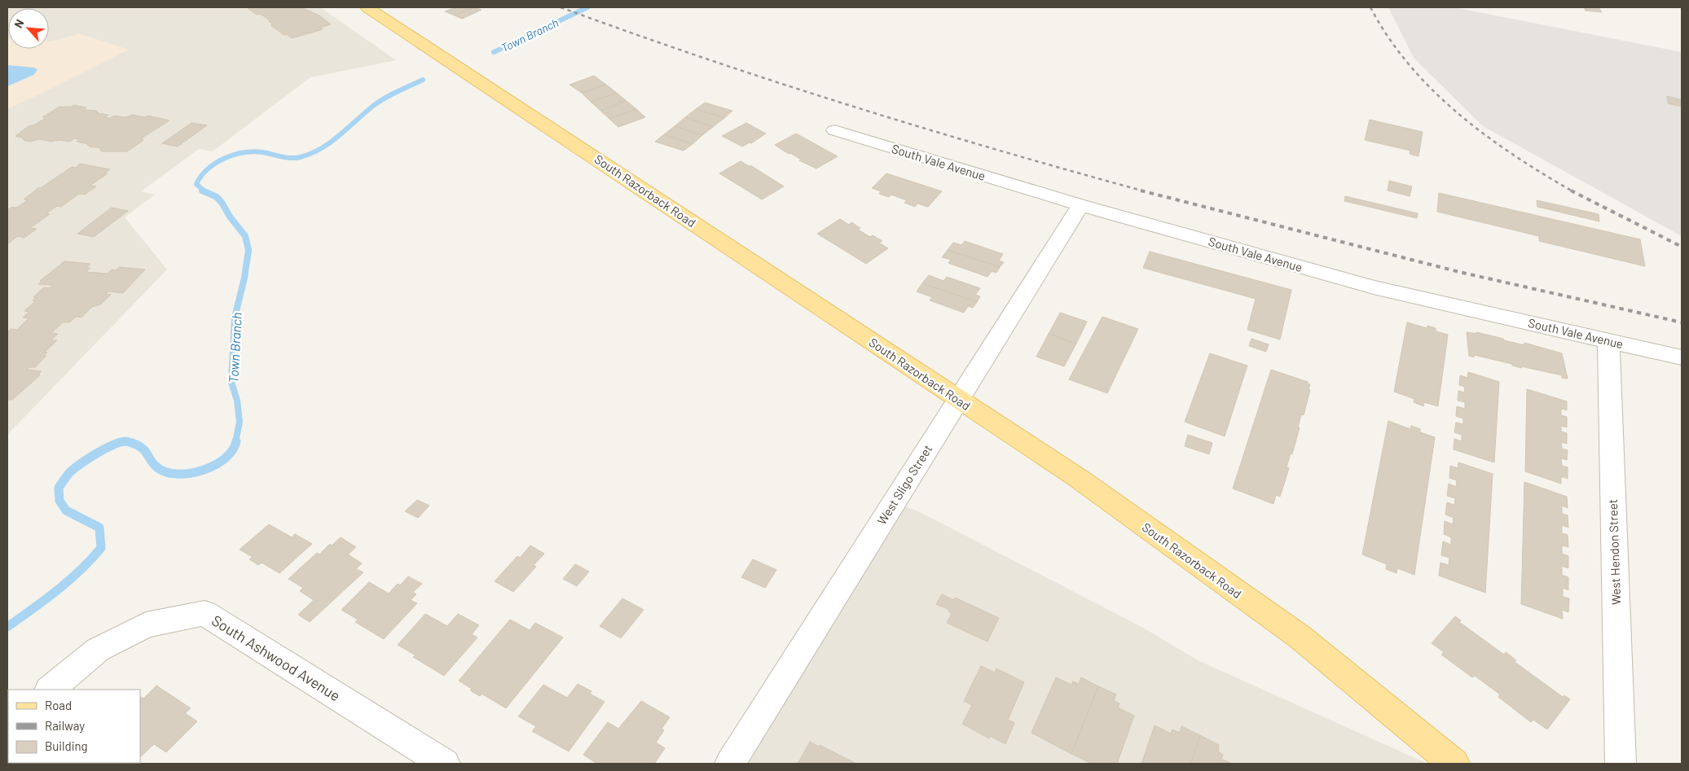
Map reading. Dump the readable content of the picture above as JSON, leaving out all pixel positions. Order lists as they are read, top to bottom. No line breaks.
{"streets":{"main road":["South Razorback Road"],"street":["South Vale Avenue","West Sligo Street","West Hendon Street","South Ashwood Avenue"]},"crossings":[["South Vale Avenue","West Sligo Street"],["South Vale Avenue","West Hendon Street"],["South Razorback Road","West Sligo Street"]],"water":["Town Branch"],"legend":["Road","Railway","Building"],"north":"top left"}
